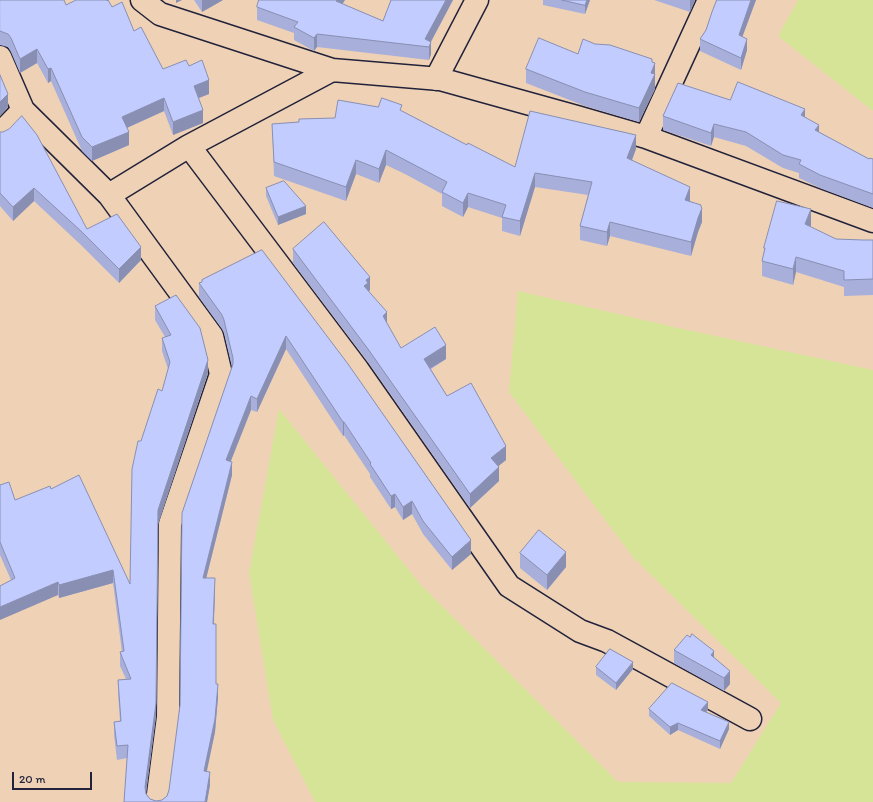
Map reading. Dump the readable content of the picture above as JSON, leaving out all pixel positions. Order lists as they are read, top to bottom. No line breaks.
{"scale_bar":"20 m"}
